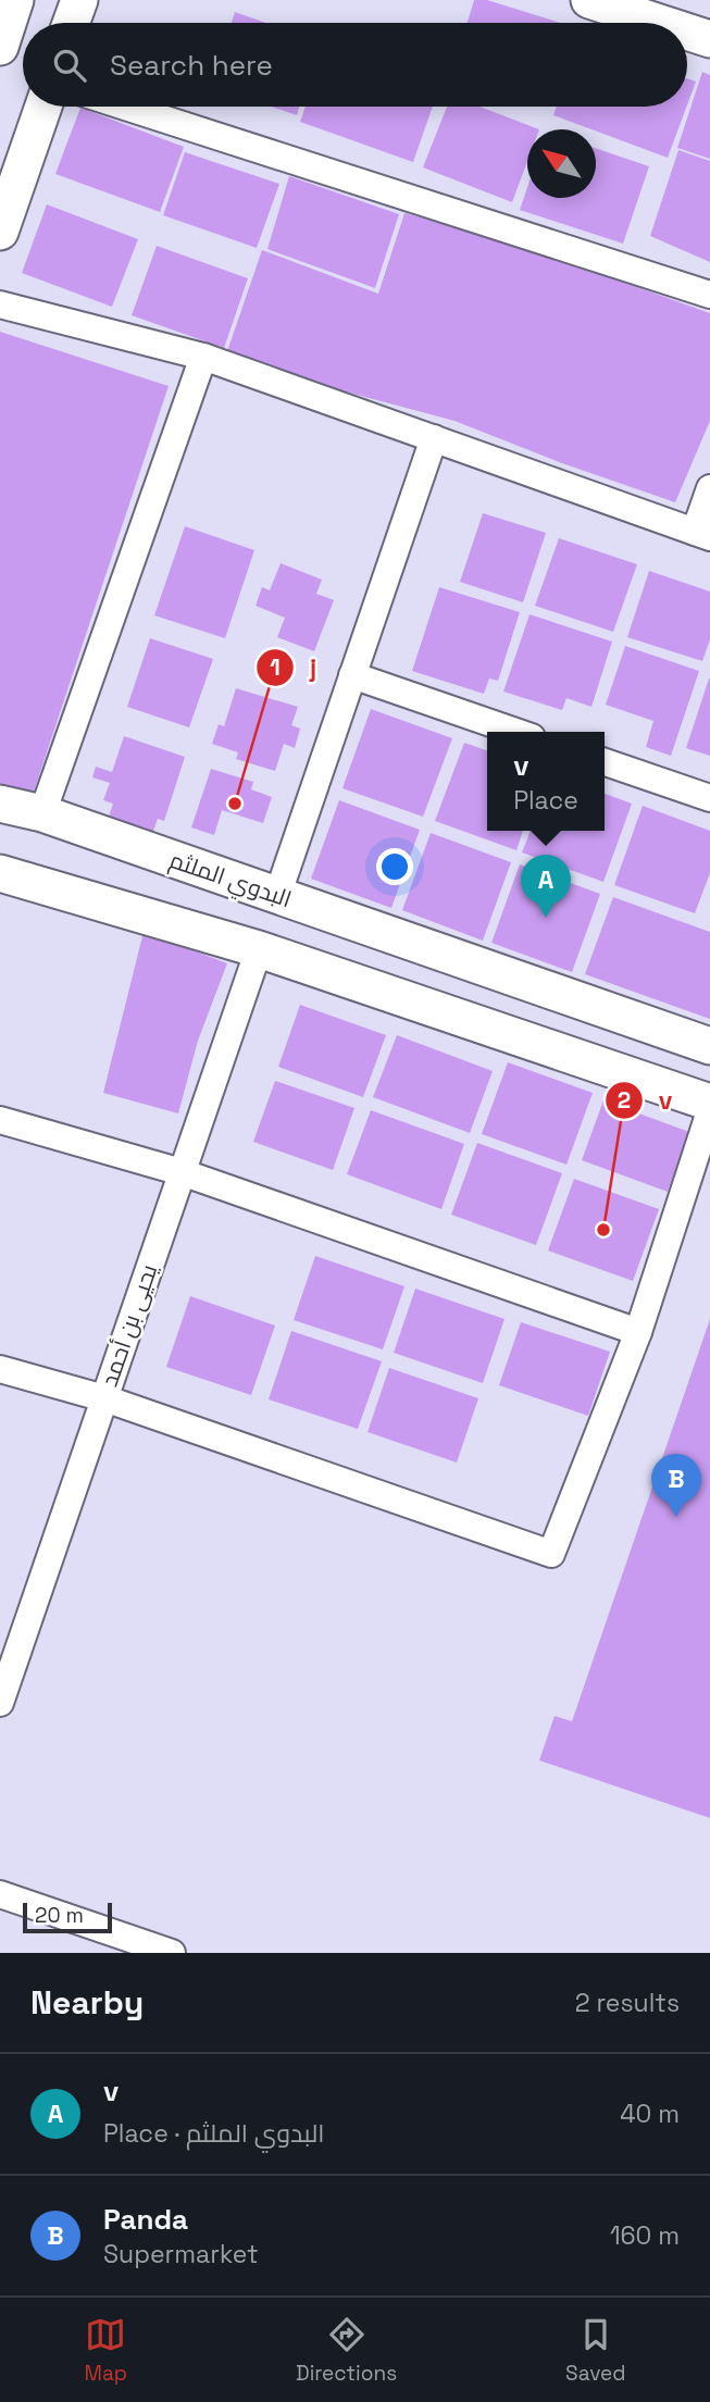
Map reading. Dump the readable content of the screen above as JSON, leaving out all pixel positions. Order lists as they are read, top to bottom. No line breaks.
{"streets":{"street":["البدوي الملثم","يحيى بن أحمد"]},"places":["j","v"],"scale_bar":"20 m","north":"top left","page":{"search":"Search here","popup":["v","Place"],"pins":["A","B"],"scale":"20 m","heading":["Nearby","2 results"],"list":[{"mark":"A","name":"v","note":"Place · البدوي الملثم","value":"40 m"},{"mark":"B","name":"Panda","note":"Supermarket","value":"160 m"}],"nav":["Map","Directions","Saved"]}}
